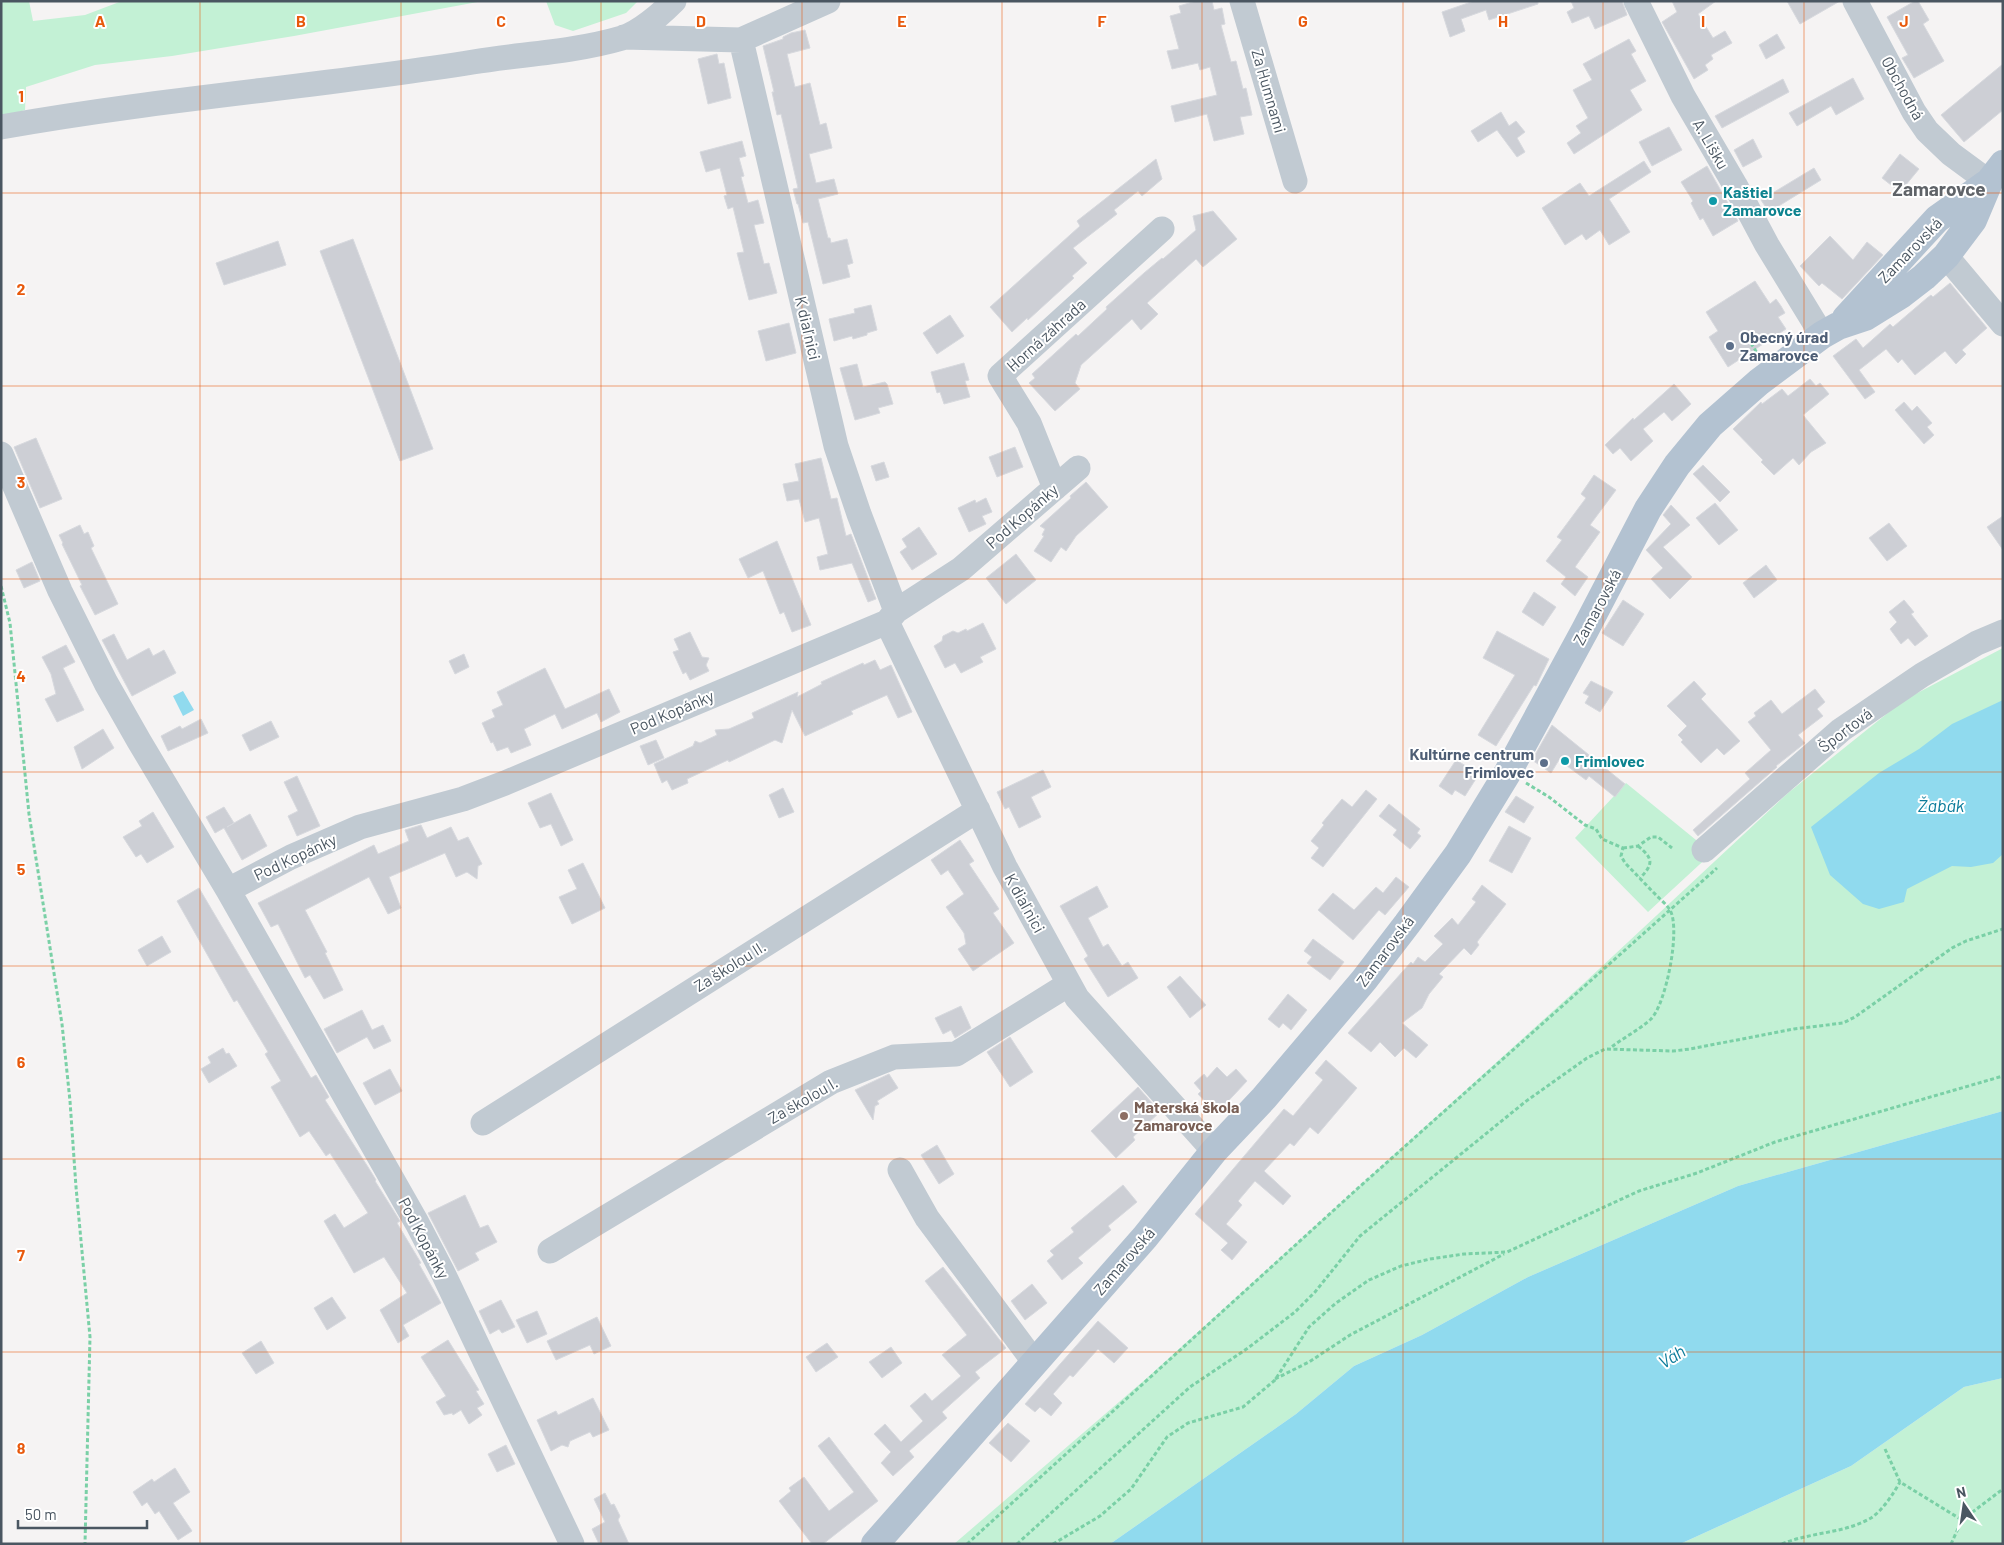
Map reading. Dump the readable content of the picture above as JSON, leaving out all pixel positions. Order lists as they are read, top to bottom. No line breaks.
{"streets":{"main road":["Zamarovská"],"street":["Obchodná","Za Humnami","A. Lišku","K diaľnici","Horná záhrada","Pod Kopánky","Športová","Za školou II.","Za školou I."]},"crossings":[["Obchodná","Zamarovská"],["A. Lišku","Zamarovská"],["Zamarovská","K diaľnici"],["K diaľnici","Pod Kopánky"],["K diaľnici","Za školou II."],["K diaľnici","Za školou I."],["Horná záhrada","Pod Kopánky"]],"districts":["Zamarovce"],"water":["Žabák","Váh"],"places":["Kaštiel Zamarovce","Obecný úrad Zamarovce","Frimlovec","Kultúrne centrum Frimlovec","Materská škola Zamarovce"],"scale_bar":"50 m","north":"top","grid":{"columns":["A","B","C","D","E","F","G","H","I","J"],"rows":["1","2","3","4","5","6","7","8"]}}
